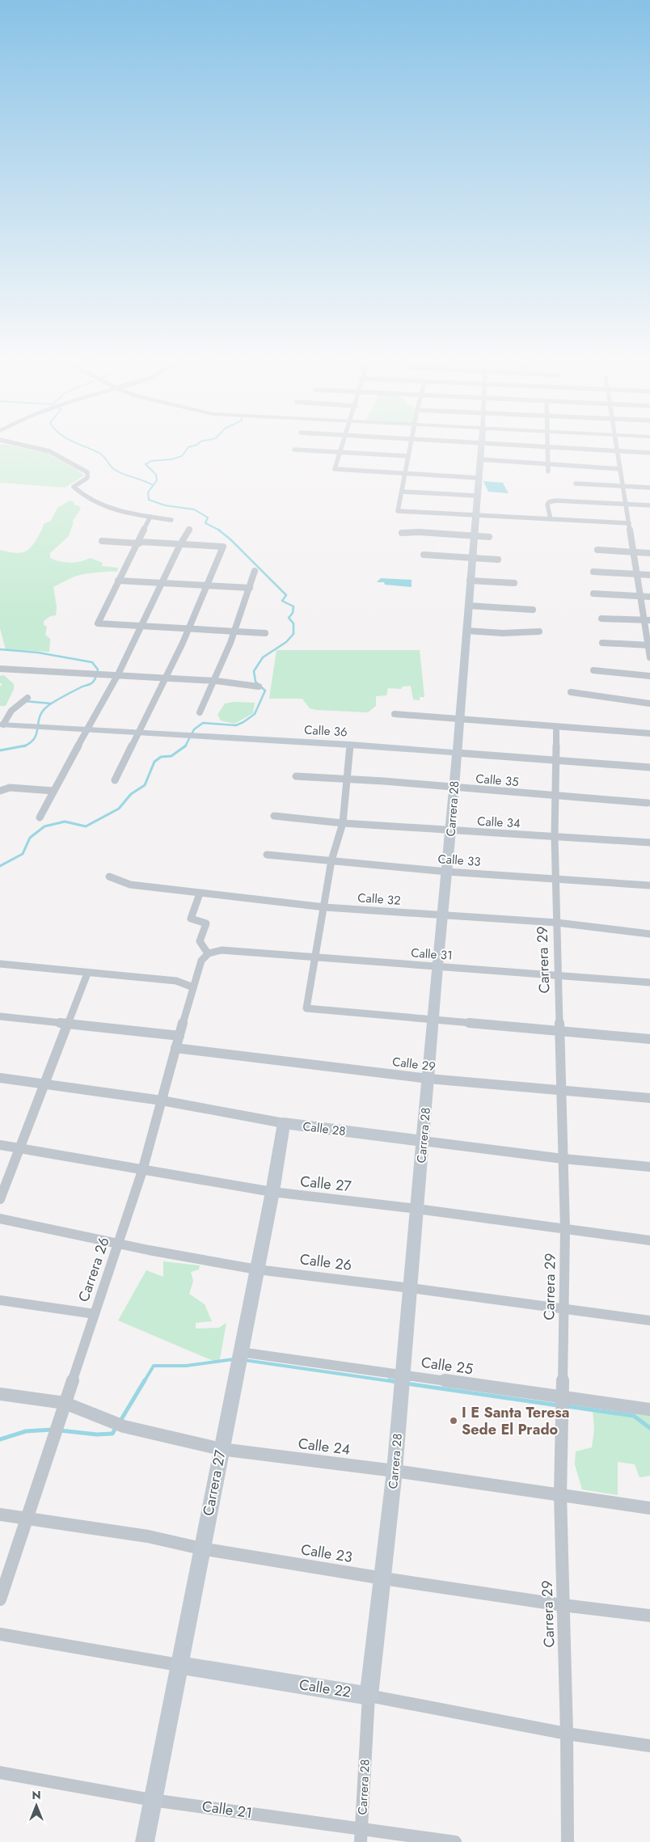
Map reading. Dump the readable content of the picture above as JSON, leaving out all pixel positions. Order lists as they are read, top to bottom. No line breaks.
{"streets":{"street":["Calle 36","Calle 35","Carrera 28","Calle 34","Calle 33","Calle 32","Calle 31","Carrera 29","Calle 29","Calle 28","Calle 27","Calle 26","Carrera 26","Calle 25","Calle 24","Carrera 27","Calle 23","Calle 22","Calle 21"]},"crossings":[["Calle 36","Carrera 28"],["Calle 36","Carrera 29"],["Calle 35","Carrera 28"],["Calle 35","Carrera 29"],["Carrera 28","Calle 34"],["Carrera 28","Calle 33"],["Carrera 28","Calle 32"],["Carrera 28","Calle 31"],["Carrera 28","Calle 29"],["Carrera 28","Calle 28"],["Carrera 28","Calle 27"],["Carrera 28","Calle 26"],["Carrera 28","Calle 25"],["Carrera 28","Calle 24"],["Carrera 28","Calle 23"],["Carrera 28","Calle 22"],["Carrera 28","Calle 21"],["Calle 34","Carrera 29"],["Calle 33","Carrera 29"],["Calle 32","Carrera 29"],["Calle 31","Carrera 29"],["Calle 31","Carrera 26"],["Carrera 29","Calle 29"],["Carrera 29","Calle 28"],["Carrera 29","Calle 27"],["Carrera 29","Calle 26"],["Carrera 29","Calle 25"],["Carrera 29","Calle 24"],["Carrera 29","Calle 23"],["Carrera 29","Calle 22"],["Calle 29","Carrera 26"],["Calle 28","Carrera 26"],["Calle 28","Carrera 27"],["Calle 27","Carrera 26"],["Calle 27","Carrera 27"],["Calle 26","Carrera 26"],["Calle 26","Carrera 27"],["Carrera 26","Calle 24"],["Carrera 26","Calle 23"],["Calle 25","Carrera 27"],["Calle 24","Carrera 27"],["Carrera 27","Calle 23"],["Carrera 27","Calle 22"],["Carrera 27","Calle 21"]],"places":["I E Santa Teresa Sede El Prado"],"north":"top"}
